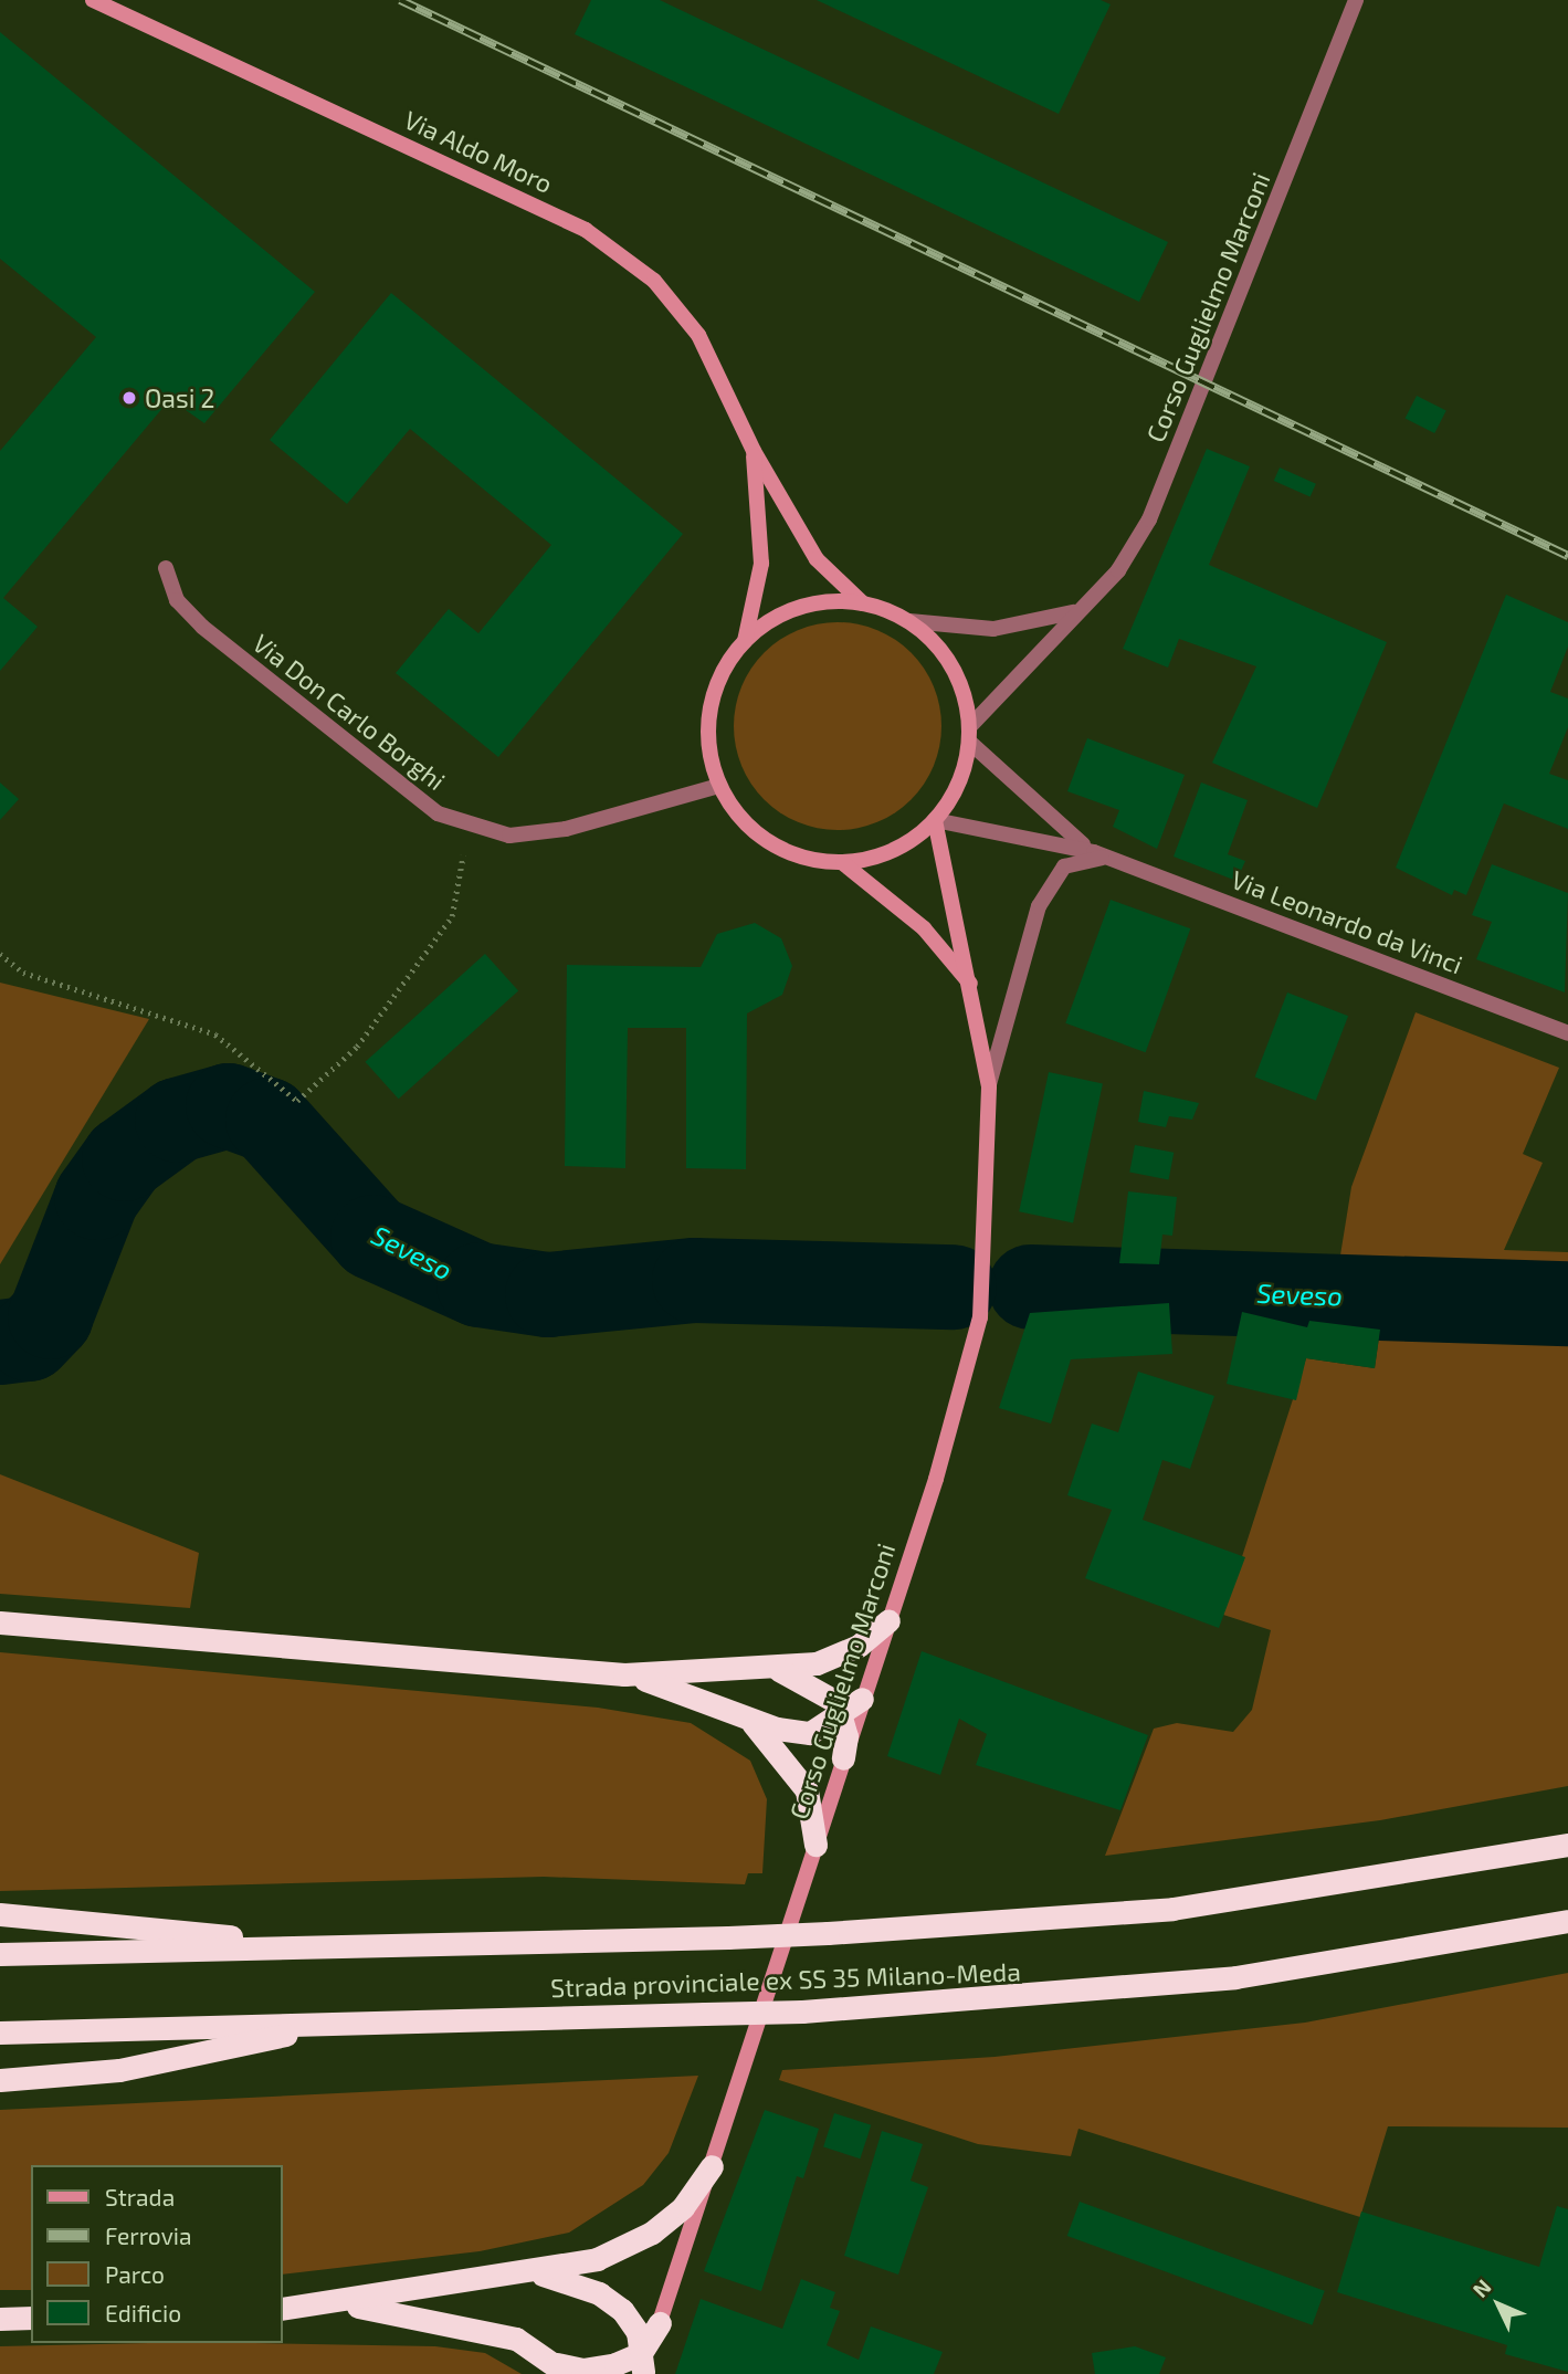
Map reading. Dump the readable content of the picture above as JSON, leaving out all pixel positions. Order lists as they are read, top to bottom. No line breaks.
{"streets":{"highway":["Strada provinciale ex SS 35 Milano-Meda"],"street":["Via Aldo Moro","Corso Guglielmo Marconi","Via Don Carlo Borghi","Via Leonardo da Vinci"]},"crossings":[["Via Aldo Moro","Corso Guglielmo Marconi"],["Via Aldo Moro","Via Don Carlo Borghi"],["Corso Guglielmo Marconi","Via Don Carlo Borghi"]],"water":["Seveso"],"places":["Oasi 2"],"legend":["Strada","Ferrovia","Parco","Edificio"],"north":"top left"}
